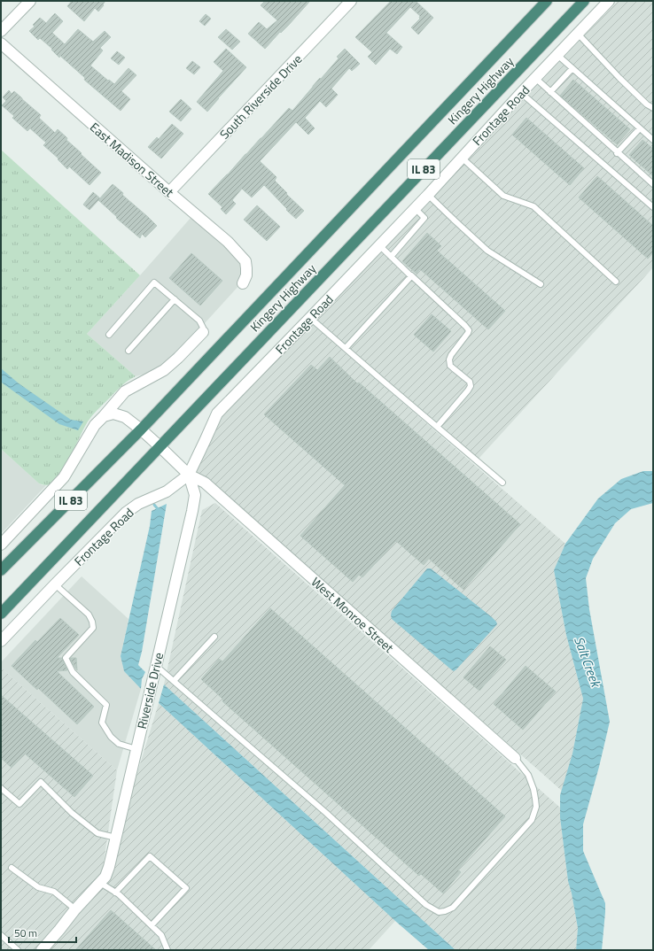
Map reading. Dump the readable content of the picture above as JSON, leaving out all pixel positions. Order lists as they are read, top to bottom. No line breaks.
{"streets":{"highway":["Kingery Highway","IL 83"],"street":["South Riverside Drive","Frontage Road","East Madison Street","West Monroe Street","Riverside Drive"]},"crossings":[["Kingery Highway","Riverside Drive"],["South Riverside Drive","East Madison Street"],["Frontage Road","West Monroe Street"],["Frontage Road","Riverside Drive"],["West Monroe Street","Riverside Drive"]],"water":["Salt Creek"],"scale_bar":"50 m"}
